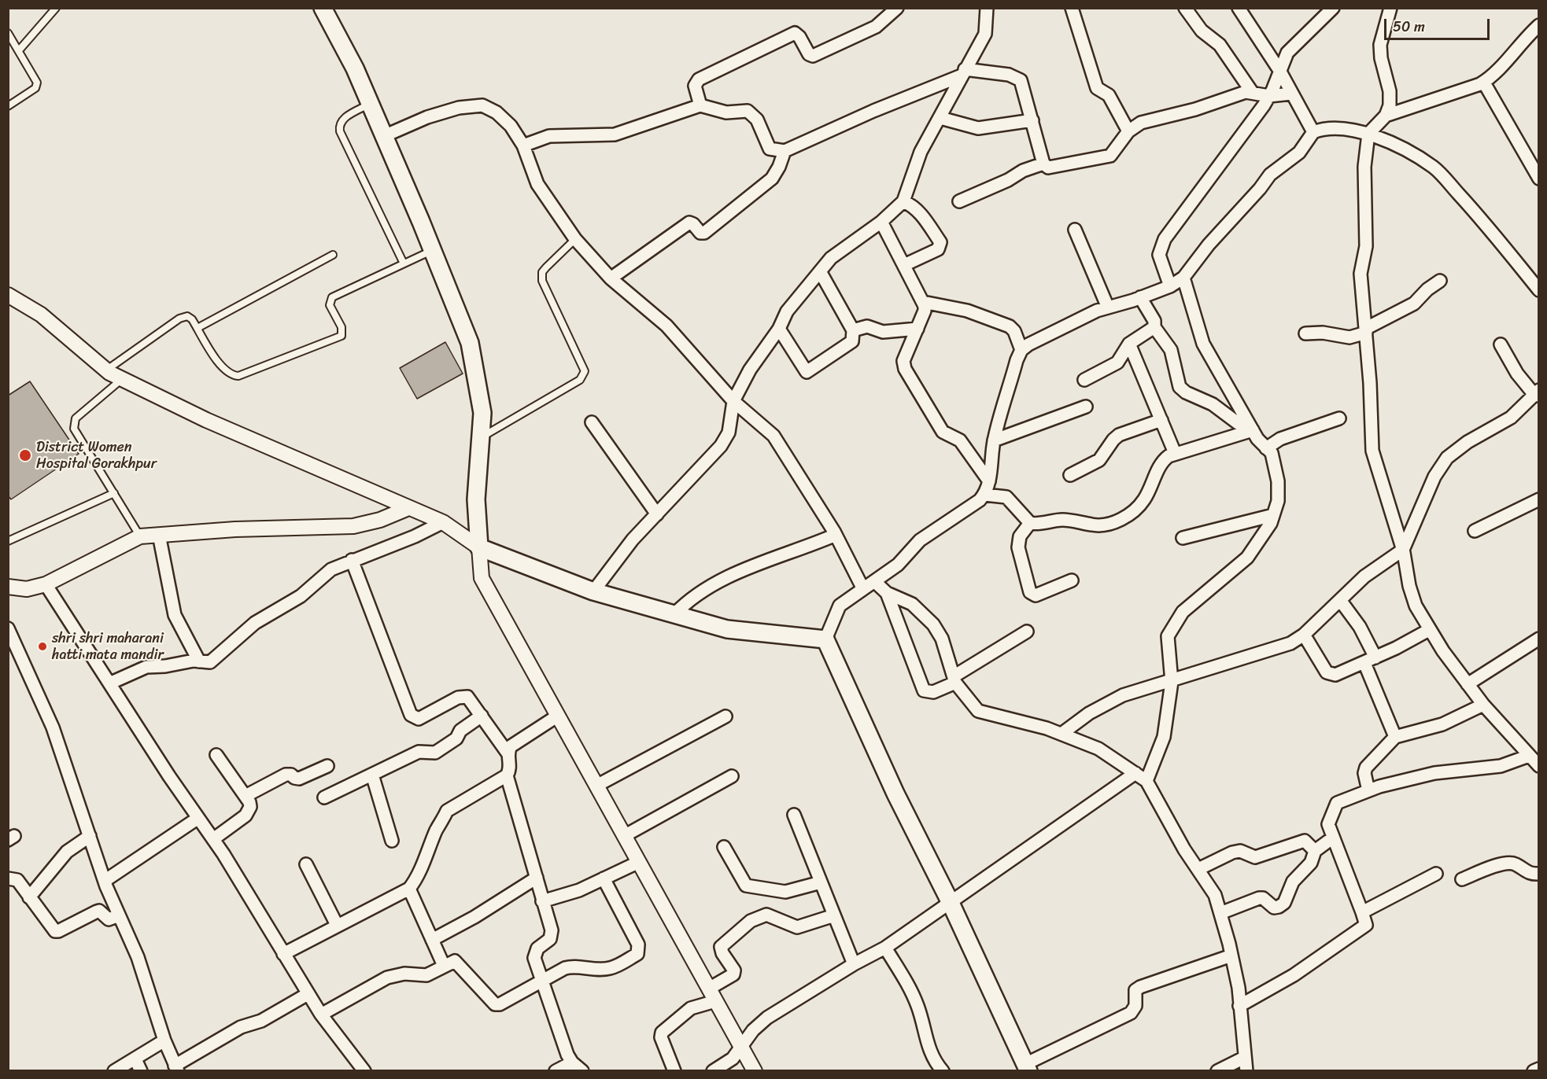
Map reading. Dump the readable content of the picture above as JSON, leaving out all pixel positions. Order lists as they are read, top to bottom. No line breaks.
{"places":["District Women Hospital Gorakhpur","shri shri maharani hatti mata mandir"],"scale_bar":"50 m"}
